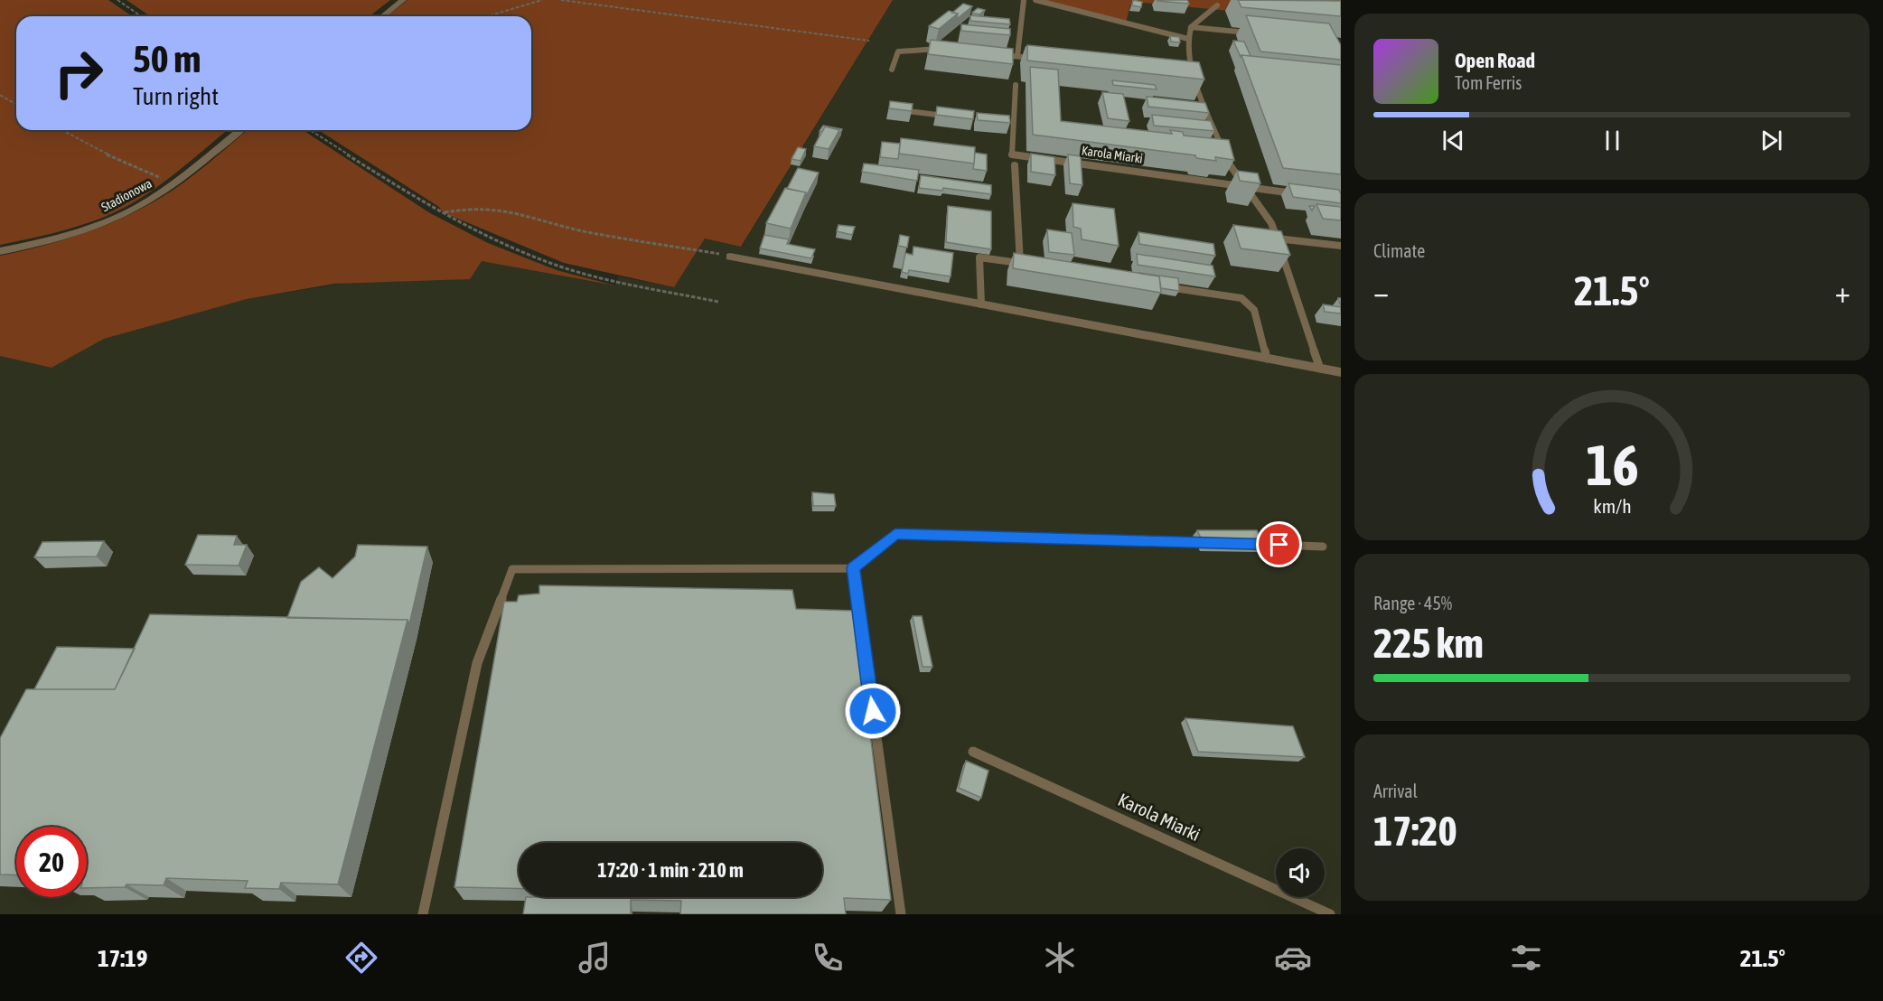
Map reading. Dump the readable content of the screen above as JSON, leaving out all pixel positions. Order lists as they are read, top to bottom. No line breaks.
{"streets":{"street":["Stadionowa"],"lane":["Karola Miarki"]},"page":{"turn":["50 m","Turn right"],"song":["Open Road","Tom Ferris"],"tile":["Climate",["Range · 45%","225 km"],["Arrival","17:20"]],"heat":["−","21.5°","+"],"limit":"20","trip":"17:20 · 1 min · 210 m","tabs":["17:19","21.5°"],"gauge":["16","km/h"]}}
